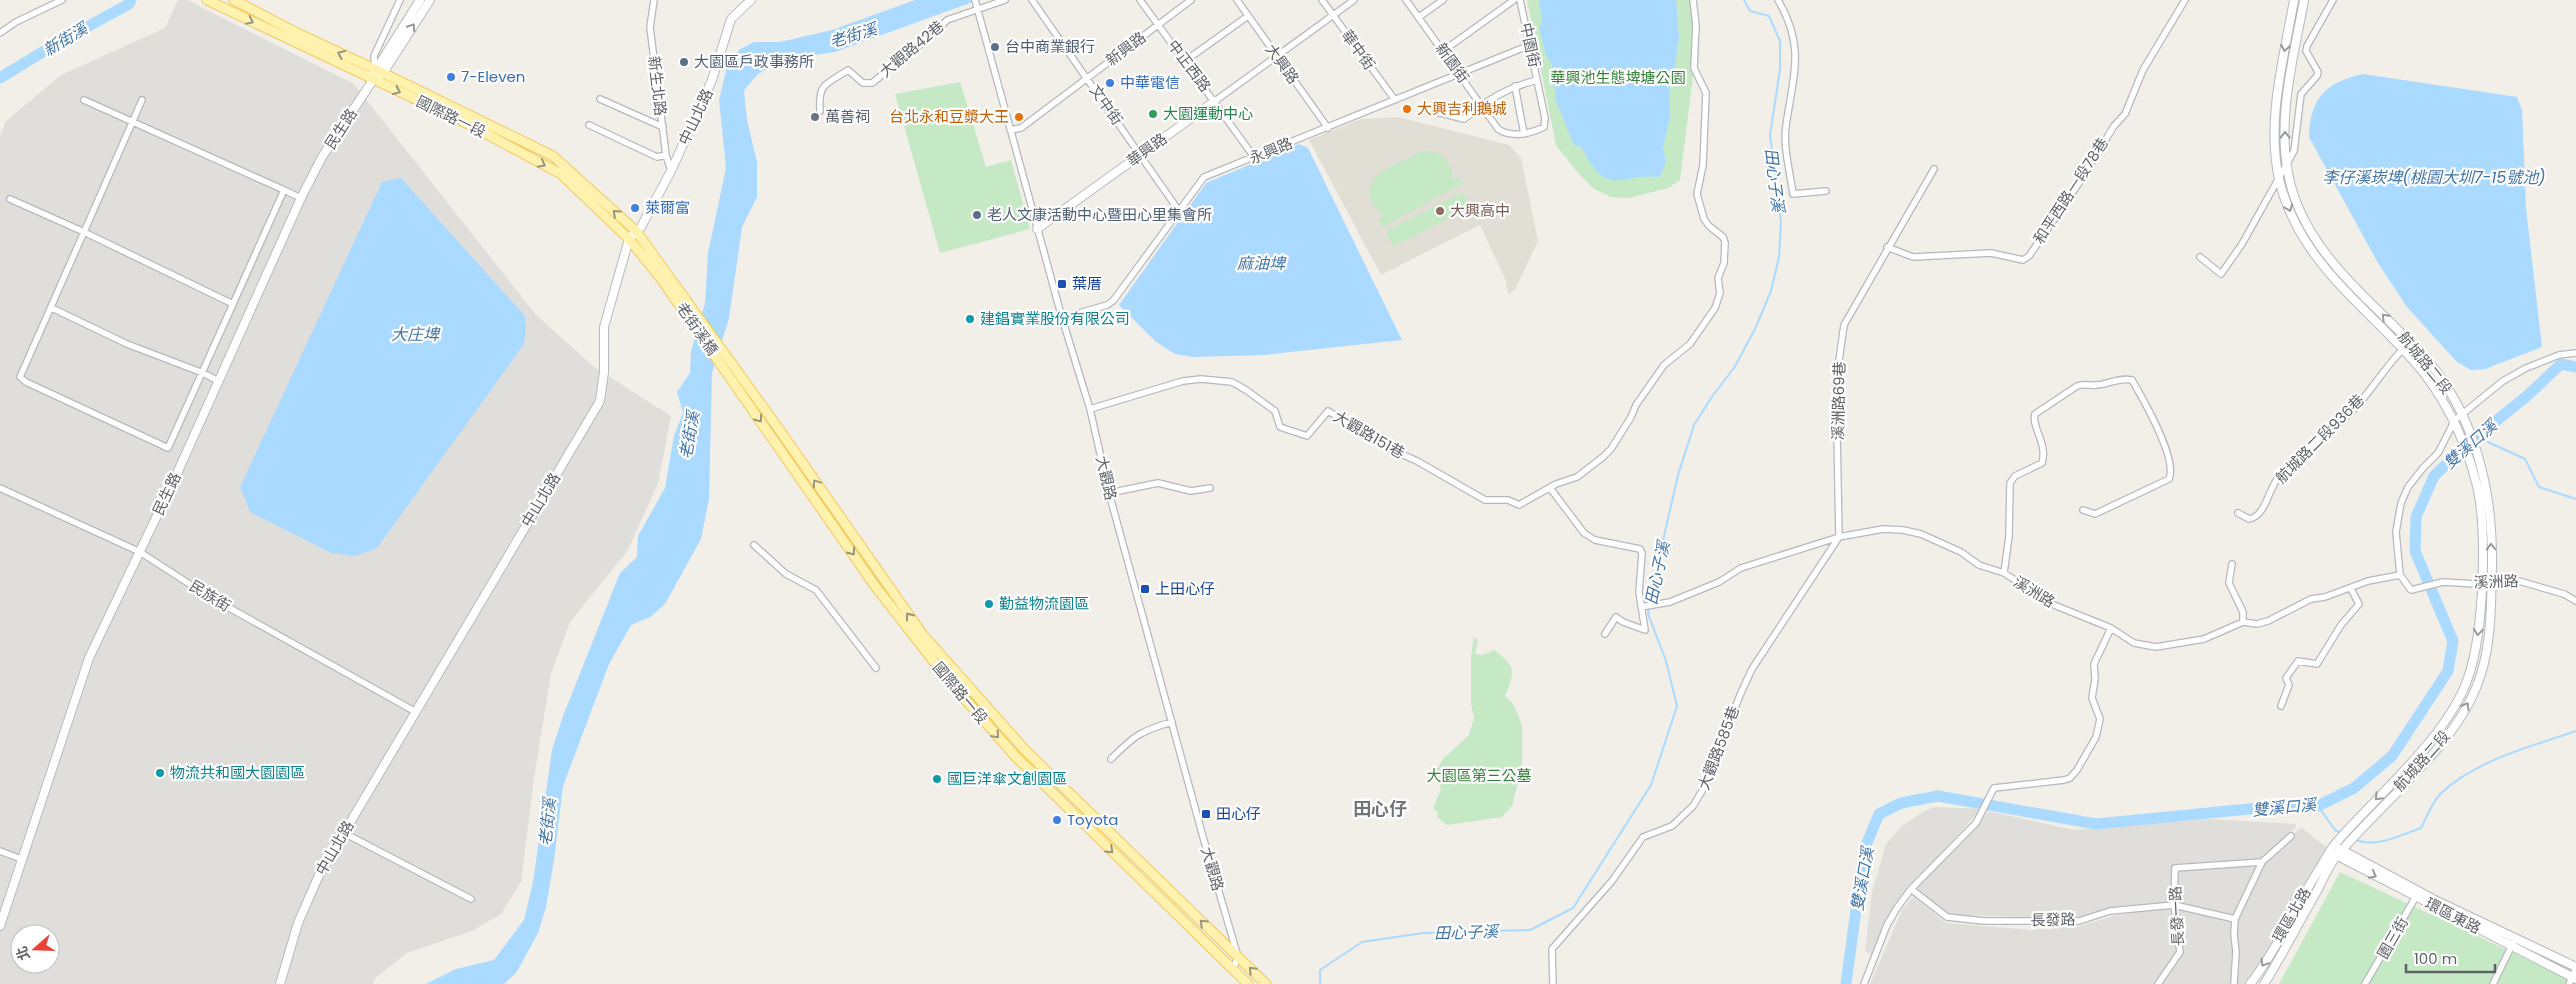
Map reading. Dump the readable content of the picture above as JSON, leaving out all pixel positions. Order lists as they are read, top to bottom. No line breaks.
{"streets":{"main road":["國際路一段","老街溪橋"],"street":["中園街","大觀路42巷","新興路","華中街","新園街","大興路","中正西路","新生北路","文中街","中山北路","民生路","華興路","永興路","和平西路一段78巷","航城路二段","溪洲路69巷","大觀路151巷","航城路二段936巷","大觀路","溪洲路","民族街","大觀路585巷","環區北路","長發一路","環區東路","長發路","園三街"]},"crossings":[["中園街","新園街"],["中園街","永興路"],["大觀路42巷","大觀路"],["新興路","中正西路"],["新興路","文中街"],["新興路","大觀路"],["華中街","華興路"],["華中街","永興路"],["新園街","永興路"],["大興路","華興路"],["大興路","永興路"],["中正西路","華興路"],["中正西路","永興路"],["新生北路","中山北路"],["文中街","華興路"],["文中街","永興路"],["國際路一段","中山北路"],["國際路一段","民生路"],["國際路一段","老街溪橋"],["國際路一段","大觀路"],["中山北路","民族街"],["民生路","民族街"],["華興路","大觀路"],["永興路","大觀路"],["和平西路一段78巷","溪洲路69巷"],["航城路二段","航城路二段936巷"],["航城路二段","溪洲路"],["航城路二段","環區北路"],["航城路二段","環區東路"],["溪洲路69巷","溪洲路"],["溪洲路69巷","大觀路585巷"],["大觀路151巷","大觀路"],["溪洲路","大觀路585巷"],["環區北路","環區東路"],["長發一路","長發路"],["環區東路","園三街"]],"districts":["田心仔"],"water":["老街溪","新街溪","李仔溪崁埤(桃園大圳7-15號池)","田心子溪","麻油埤","大庄埤","雙溪口溪"],"parks":["華興池生態埤塘公園","大園區第三公墓"],"places":{"other":["台中商業銀行","大園區戶政事務所","7-Eleven","中華電信","大興吉利鵝城","大園運動中心","萬善祠","台北永和豆漿大王","萊爾富","大興高中","老人文康活動中心暨田心里集會所","建錩實業股份有限公司","勤益物流園區","物流共和國大園園區","國巨洋傘文創園區","Toyota"],"transit":["葉厝","上田心仔","田心仔"]},"scale_bar":"100 m","north":"left"}
